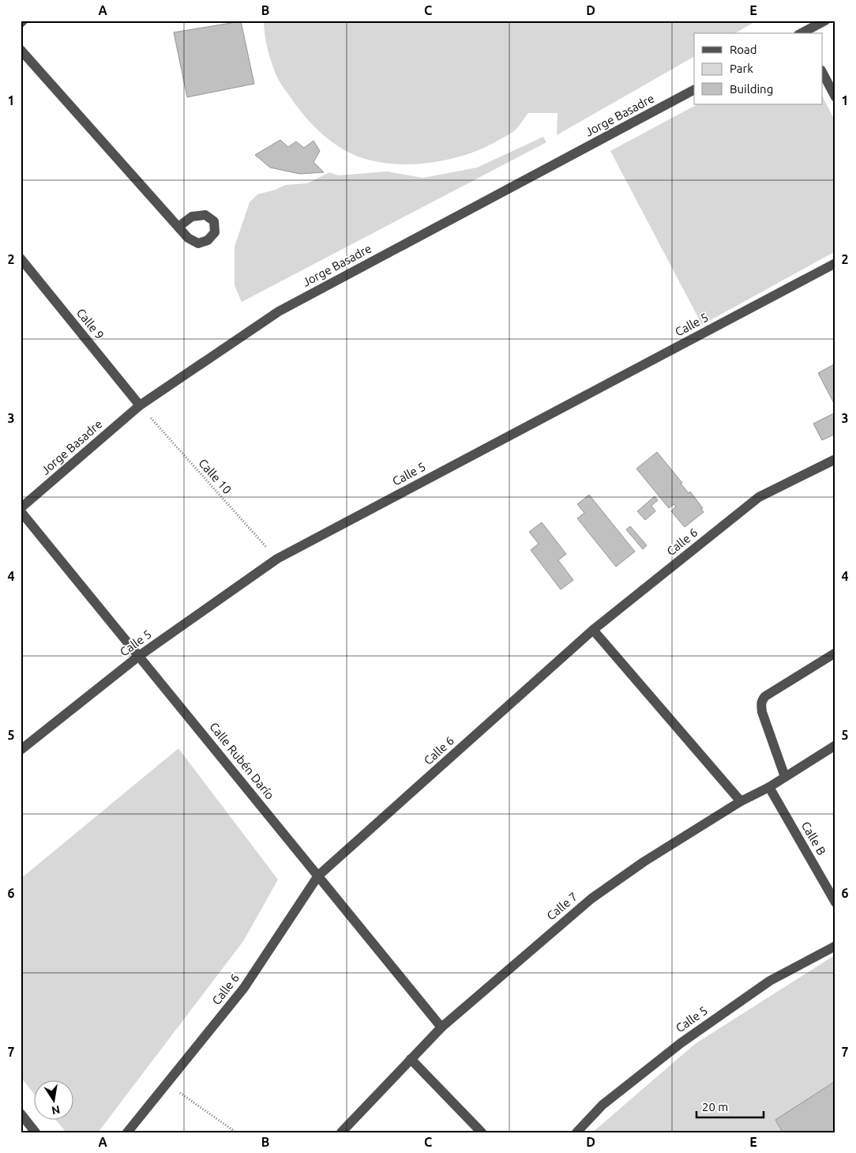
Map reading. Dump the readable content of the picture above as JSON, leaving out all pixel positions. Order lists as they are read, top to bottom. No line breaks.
{"streets":{"street":["Jorge Basadre","Calle 9","Calle 5","Calle 6","Calle Rubén Darío","Calle B","Calle 7"],"path":["Calle 10"]},"crossings":[["Jorge Basadre","Calle 9"],["Jorge Basadre","Calle 10"],["Calle 9","Calle 10"],["Calle 5","Calle 10"],["Calle 5","Calle Rubén Darío"],["Calle 6","Calle Rubén Darío"],["Calle Rubén Darío","Calle 7"],["Calle B","Calle 7"]],"legend":["Road","Park","Building"],"scale_bar":"20 m","north":"bottom","grid":{"columns":["A","B","C","D","E"],"rows":["1","2","3","4","5","6","7"]}}
